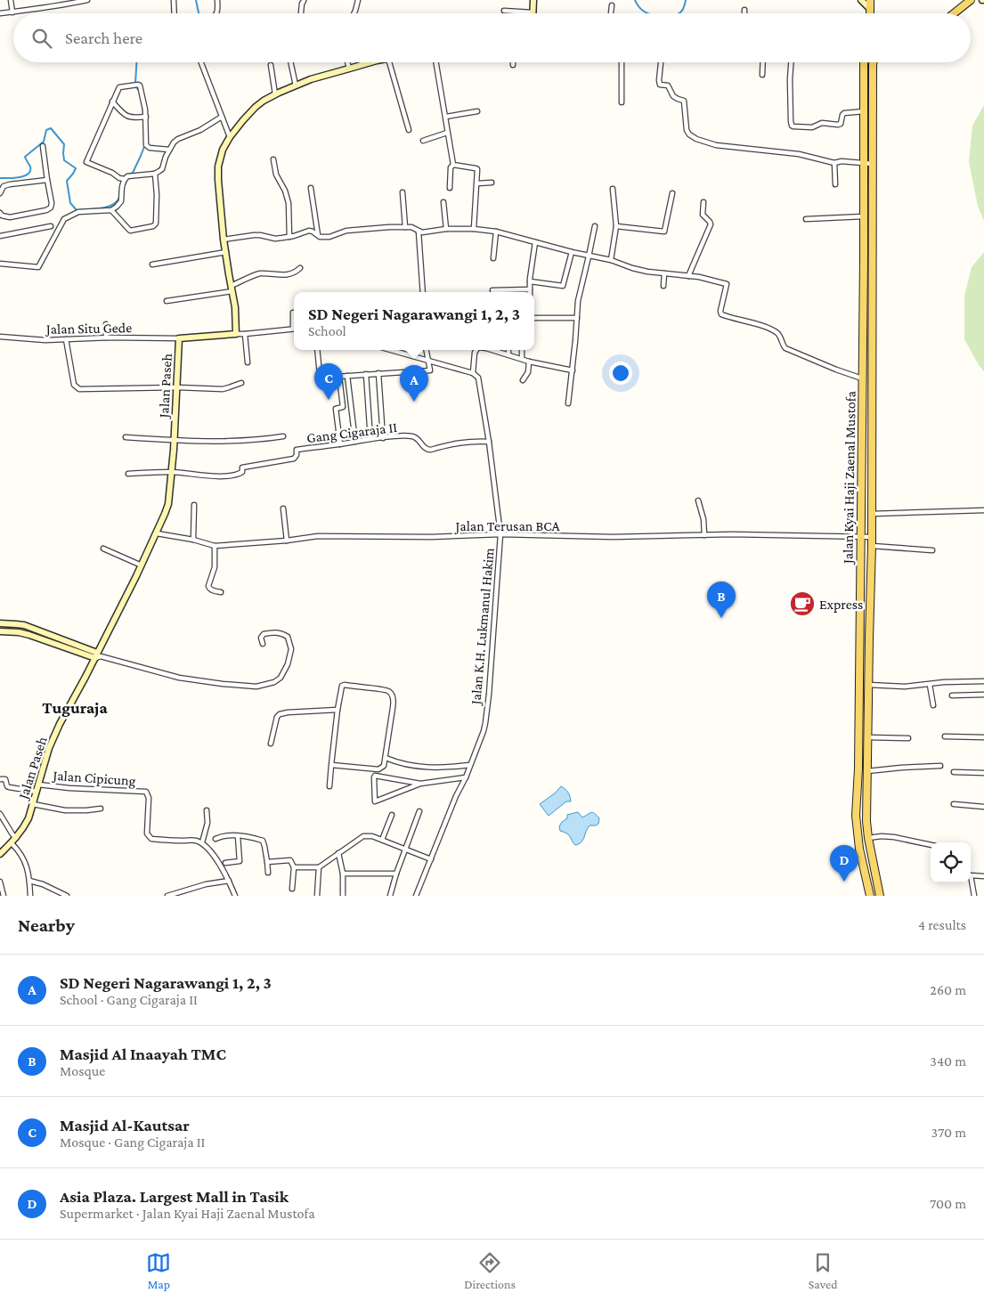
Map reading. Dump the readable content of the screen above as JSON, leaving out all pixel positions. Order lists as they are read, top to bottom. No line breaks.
{"streets":{"main road":["Jalan Kyai Haji Zaenal Mustofa"],"street":["Jalan Situ Gede","Jalan Paseh","Gang Cigaraja II","Jalan Terusan BCA","Jalan K.H. Lukmanul Hakim","Jalan Cipicung"]},"crossings":[["Jalan Situ Gede","Jalan Paseh"],["Jalan Paseh","Gang Cigaraja II"],["Jalan Paseh","Jalan Terusan BCA"],["Jalan Paseh","Jalan Cipicung"],["Gang Cigaraja II","Jalan K.H. Lukmanul Hakim"],["Jalan Kyai Haji Zaenal Mustofa","Jalan Terusan BCA"],["Jalan Terusan BCA","Jalan K.H. Lukmanul Hakim"]],"districts":["Tuguraja"],"places":{"cafe":["Express"]},"page":{"search":"Search here","popup":["SD Negeri Nagarawangi 1, 2, 3","School"],"pins":["C","A","B","D"],"heading":["Nearby","4 results"],"list":[{"mark":"A","name":"SD Negeri Nagarawangi 1, 2, 3","note":"School · Gang Cigaraja II","value":"260 m"},{"mark":"B","name":"Masjid Al Inaayah TMC","note":"Mosque","value":"340 m"},{"mark":"C","name":"Masjid Al-Kautsar","note":"Mosque · Gang Cigaraja II","value":"370 m"},{"mark":"D","name":"Asia Plaza. Largest Mall in Tasik","note":"Supermarket · Jalan Kyai Haji Zaenal Mustofa","value":"700 m"}],"nav":["Map","Directions","Saved"]}}
